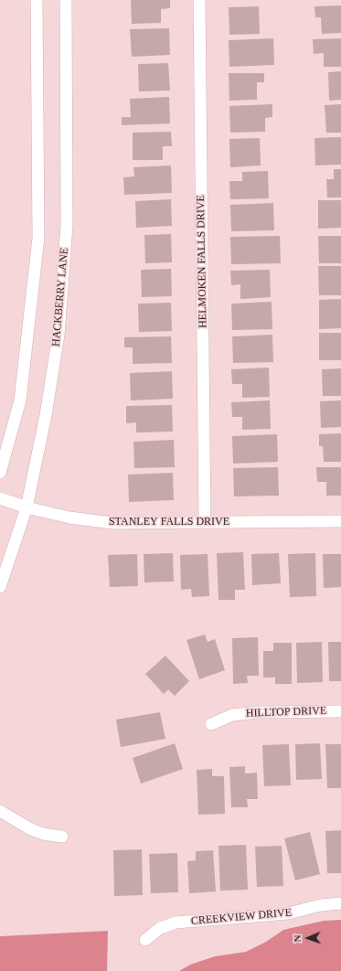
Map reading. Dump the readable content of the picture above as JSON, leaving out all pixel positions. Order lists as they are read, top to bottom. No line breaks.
{"streets":{"street":["HELMOKEN FALLS DRIVE","HACKBERRY LANE","STANLEY FALLS DRIVE","HILLTOP DRIVE","CREEKVIEW DRIVE"]},"crossings":[["HELMOKEN FALLS DRIVE","STANLEY FALLS DRIVE"],["HACKBERRY LANE","STANLEY FALLS DRIVE"]],"north":"left"}
